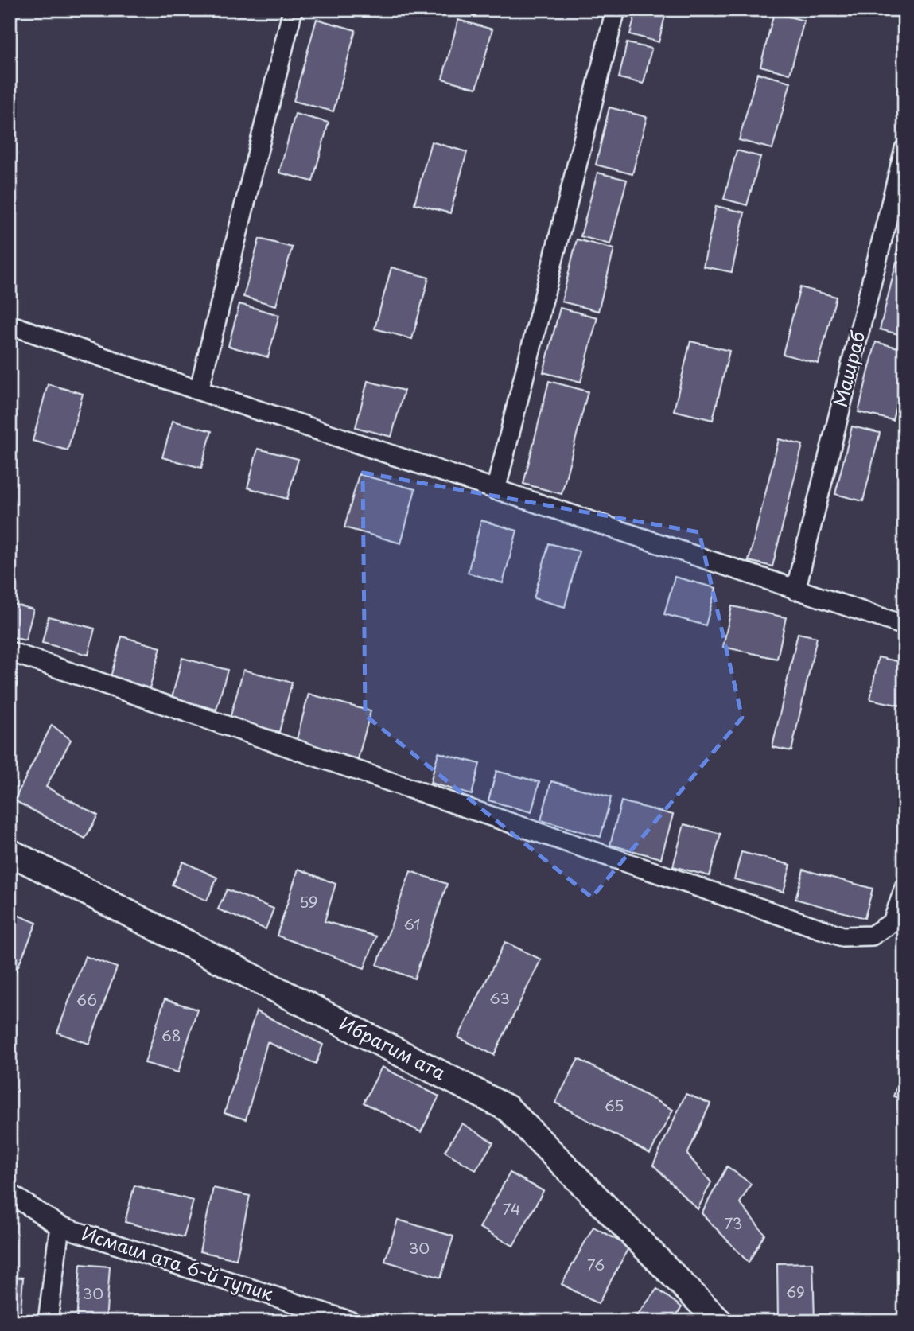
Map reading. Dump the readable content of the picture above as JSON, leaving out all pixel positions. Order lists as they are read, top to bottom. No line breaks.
{"streets":{"street":["Машраб","Ибрагим ата","Исмаил ата 6-й тупик"]},"house_numbers":["59","61","63","66","68","65","74","73","30","76","69","30"]}
